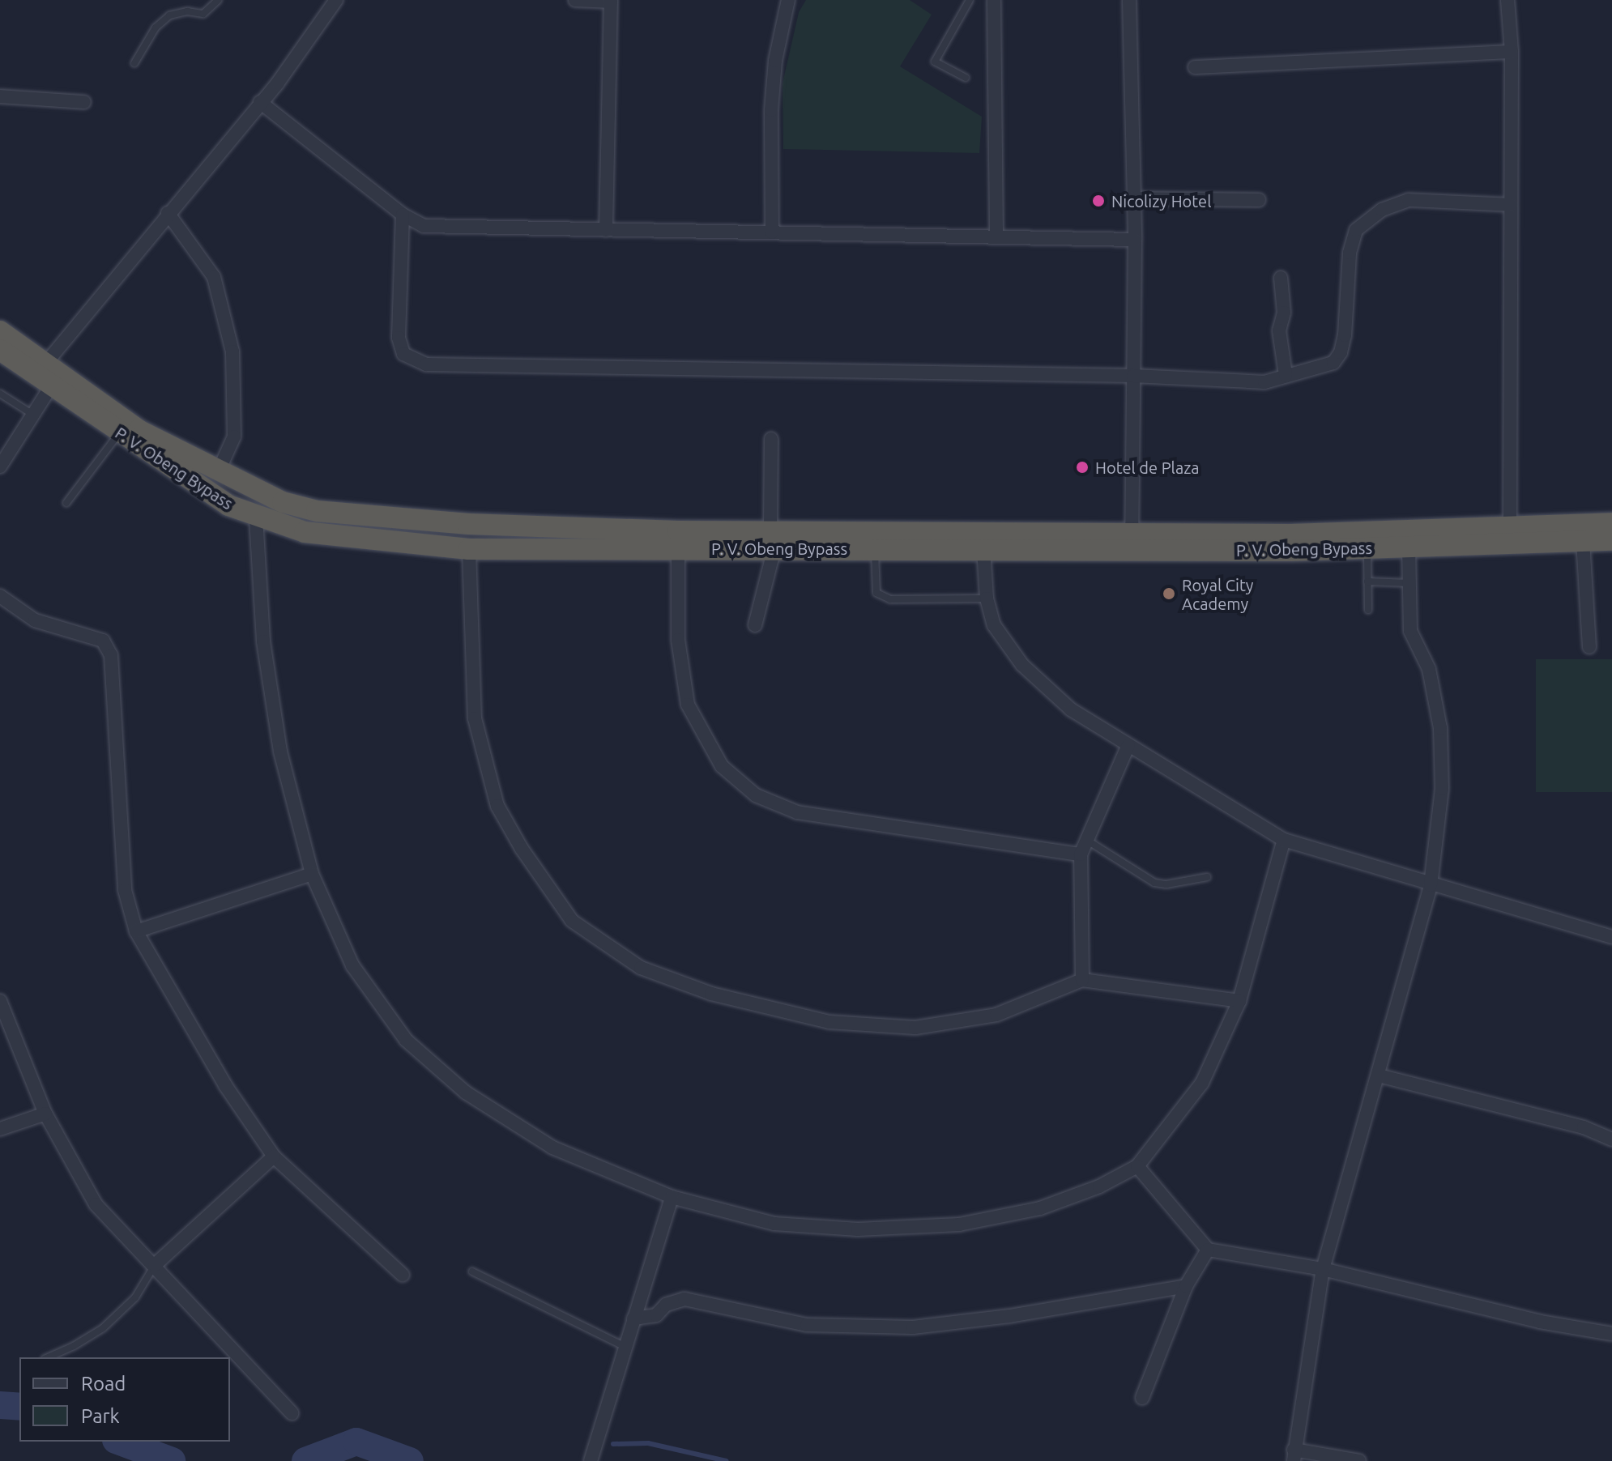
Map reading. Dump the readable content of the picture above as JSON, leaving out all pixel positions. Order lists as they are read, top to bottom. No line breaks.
{"streets":{"highway":["P. V. Obeng Bypass"]},"places":["Nicolizy Hotel","Hotel de Plaza","Royal City Academy"],"legend":["Road","Park"]}
